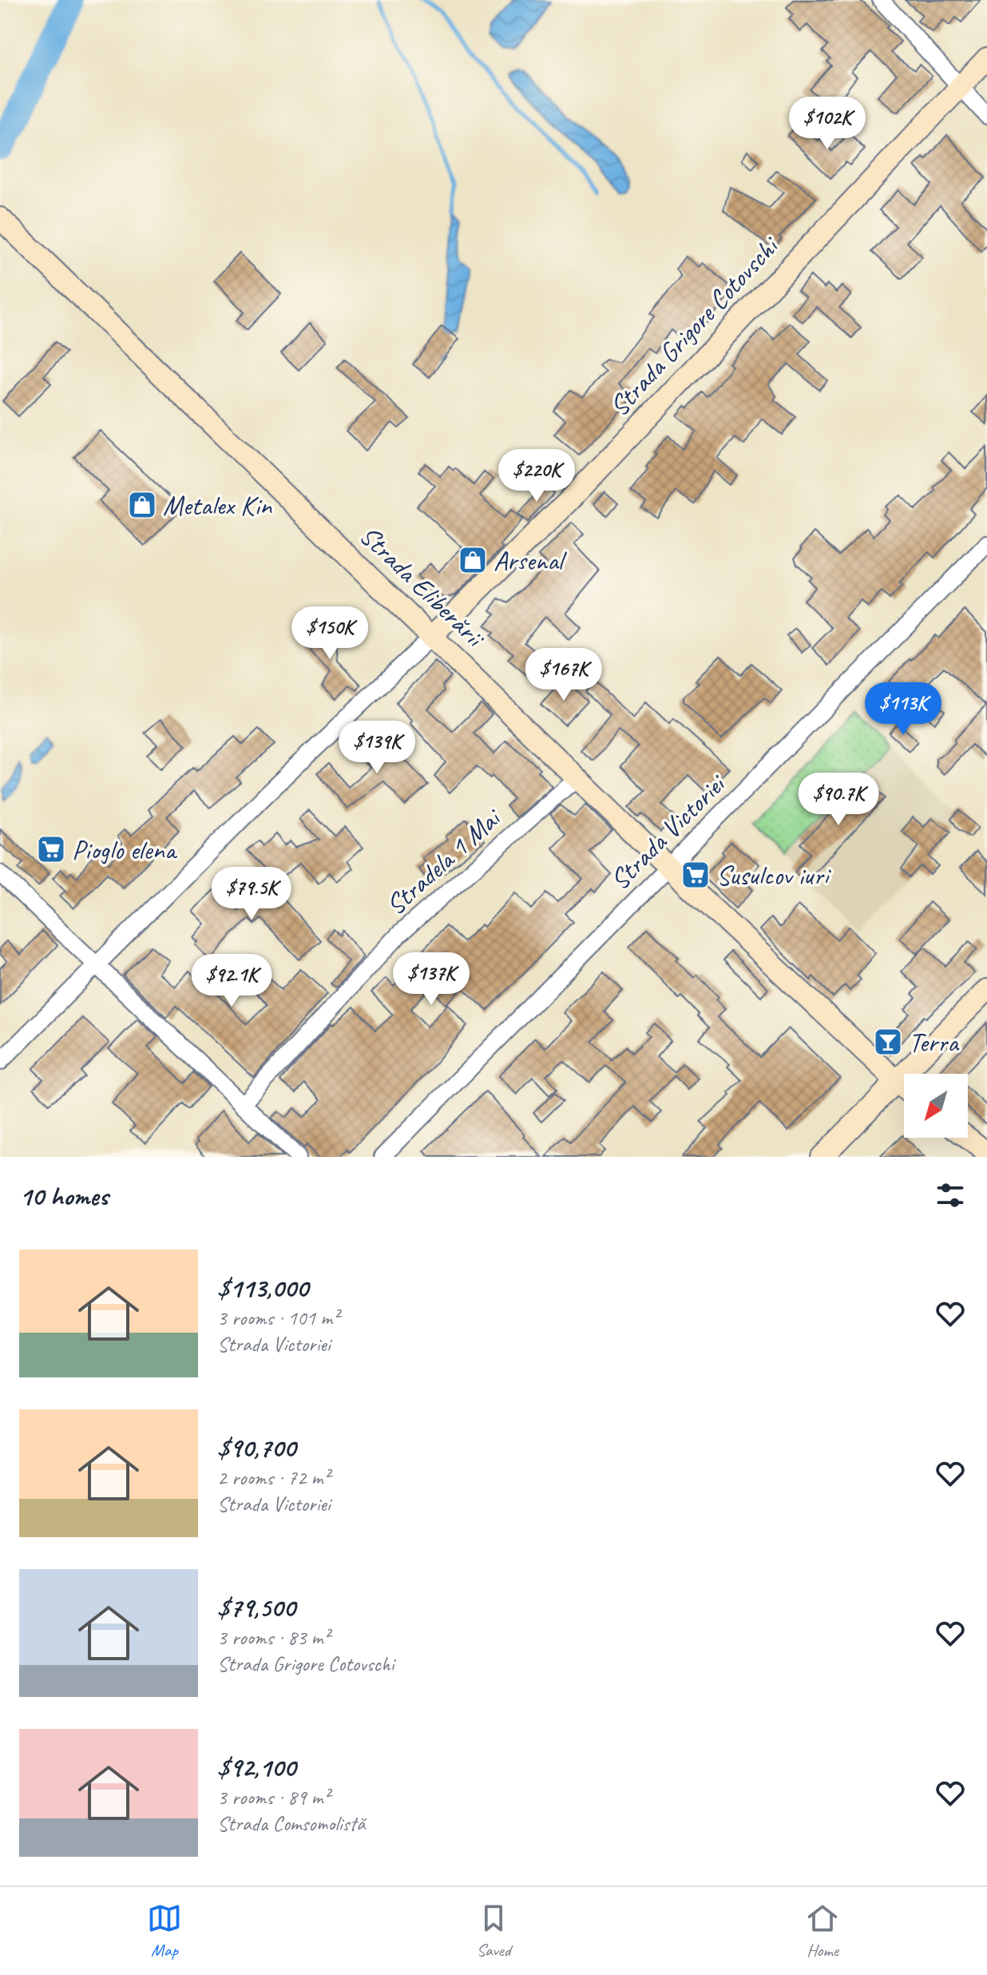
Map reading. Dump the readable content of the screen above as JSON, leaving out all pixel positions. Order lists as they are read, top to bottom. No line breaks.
{"streets":{"main road":["Strada Grigore Cotovschi","Strada Eliberării"],"street":["Strada Victoriei","Stradela 1 Mai"]},"crossings":[["Strada Grigore Cotovschi","Strada Eliberării"],["Strada Eliberării","Strada Victoriei"],["Strada Eliberării","Stradela 1 Mai"]],"places":{"shop":["Metalex Kin","Arsenal"],"supermarket":["Pioglo elena","Susulcov iuri"],"bar":["Terra"]},"north":"bottom left","page":{"price":["$102K","$220K","$150K","$167K","$113K","$139K","$90.7K","$79.5K","$137K","$92.1K"],"heading":"10 homes","list":[{"name":"$113,000","note":"3 rooms · 101 m² · Strada Victoriei"},{"name":"$90,700","note":"2 rooms · 72 m² · Strada Victoriei"},{"name":"$79,500","note":"3 rooms · 83 m² · Strada Grigore Cotovschi"},{"name":"$92,100","note":"3 rooms · 89 m² · Strada Comsomolistă"}],"tabs":["Map","Saved","Home"]}}
